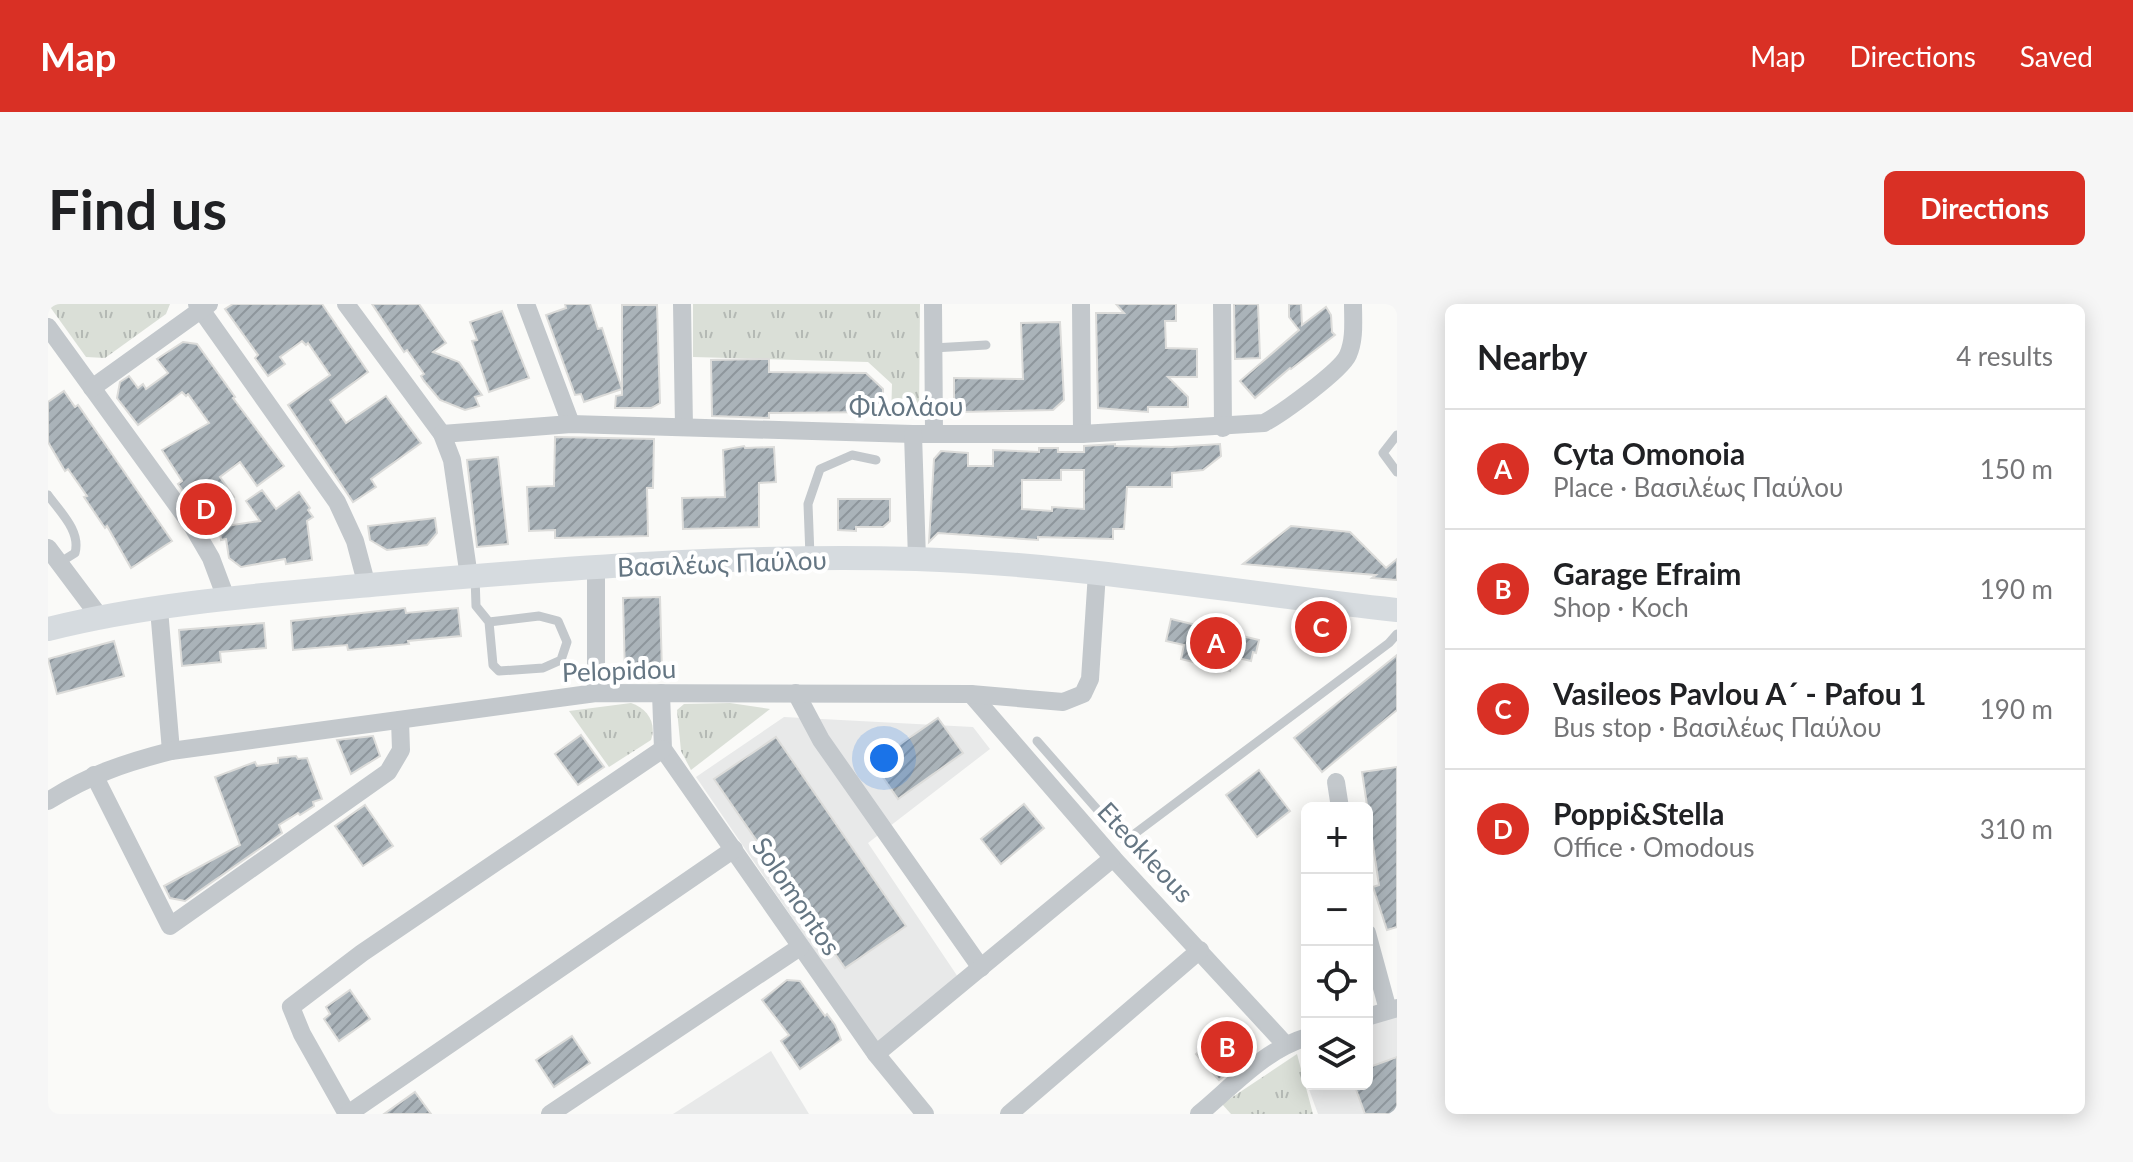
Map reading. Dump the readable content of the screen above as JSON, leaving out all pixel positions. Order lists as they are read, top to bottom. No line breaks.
{"streets":{"street":["Φιλολάου","Βασιλέως Παύλου","Pelopidou","Eteokleous","Solomontos"]},"crossings":[["Βασιλέως Παύλου","Pelopidou"],["Pelopidou","Eteokleous"]],"page":{"header":"Map","nav":["Map","Directions","Saved"],"buttons":"Directions","title":"Find us","heading":["Nearby","4 results"],"list":[{"mark":"A","name":"Cyta Omonoia","note":"Place · Βασιλέως Παύλου","value":"150 m"},{"mark":"B","name":"Garage Efraim","note":"Shop · Koch","value":"190 m"},{"mark":"C","name":"Vasileos Pavlou A´ - Pafou 1","note":"Bus stop · Βασιλέως Παύλου","value":"190 m"},{"mark":"D","name":"Poppi&Stella","note":"Office · Omodous","value":"310 m"}],"pins":["D","C","A","B"],"map_buttons":["+","−"]}}
